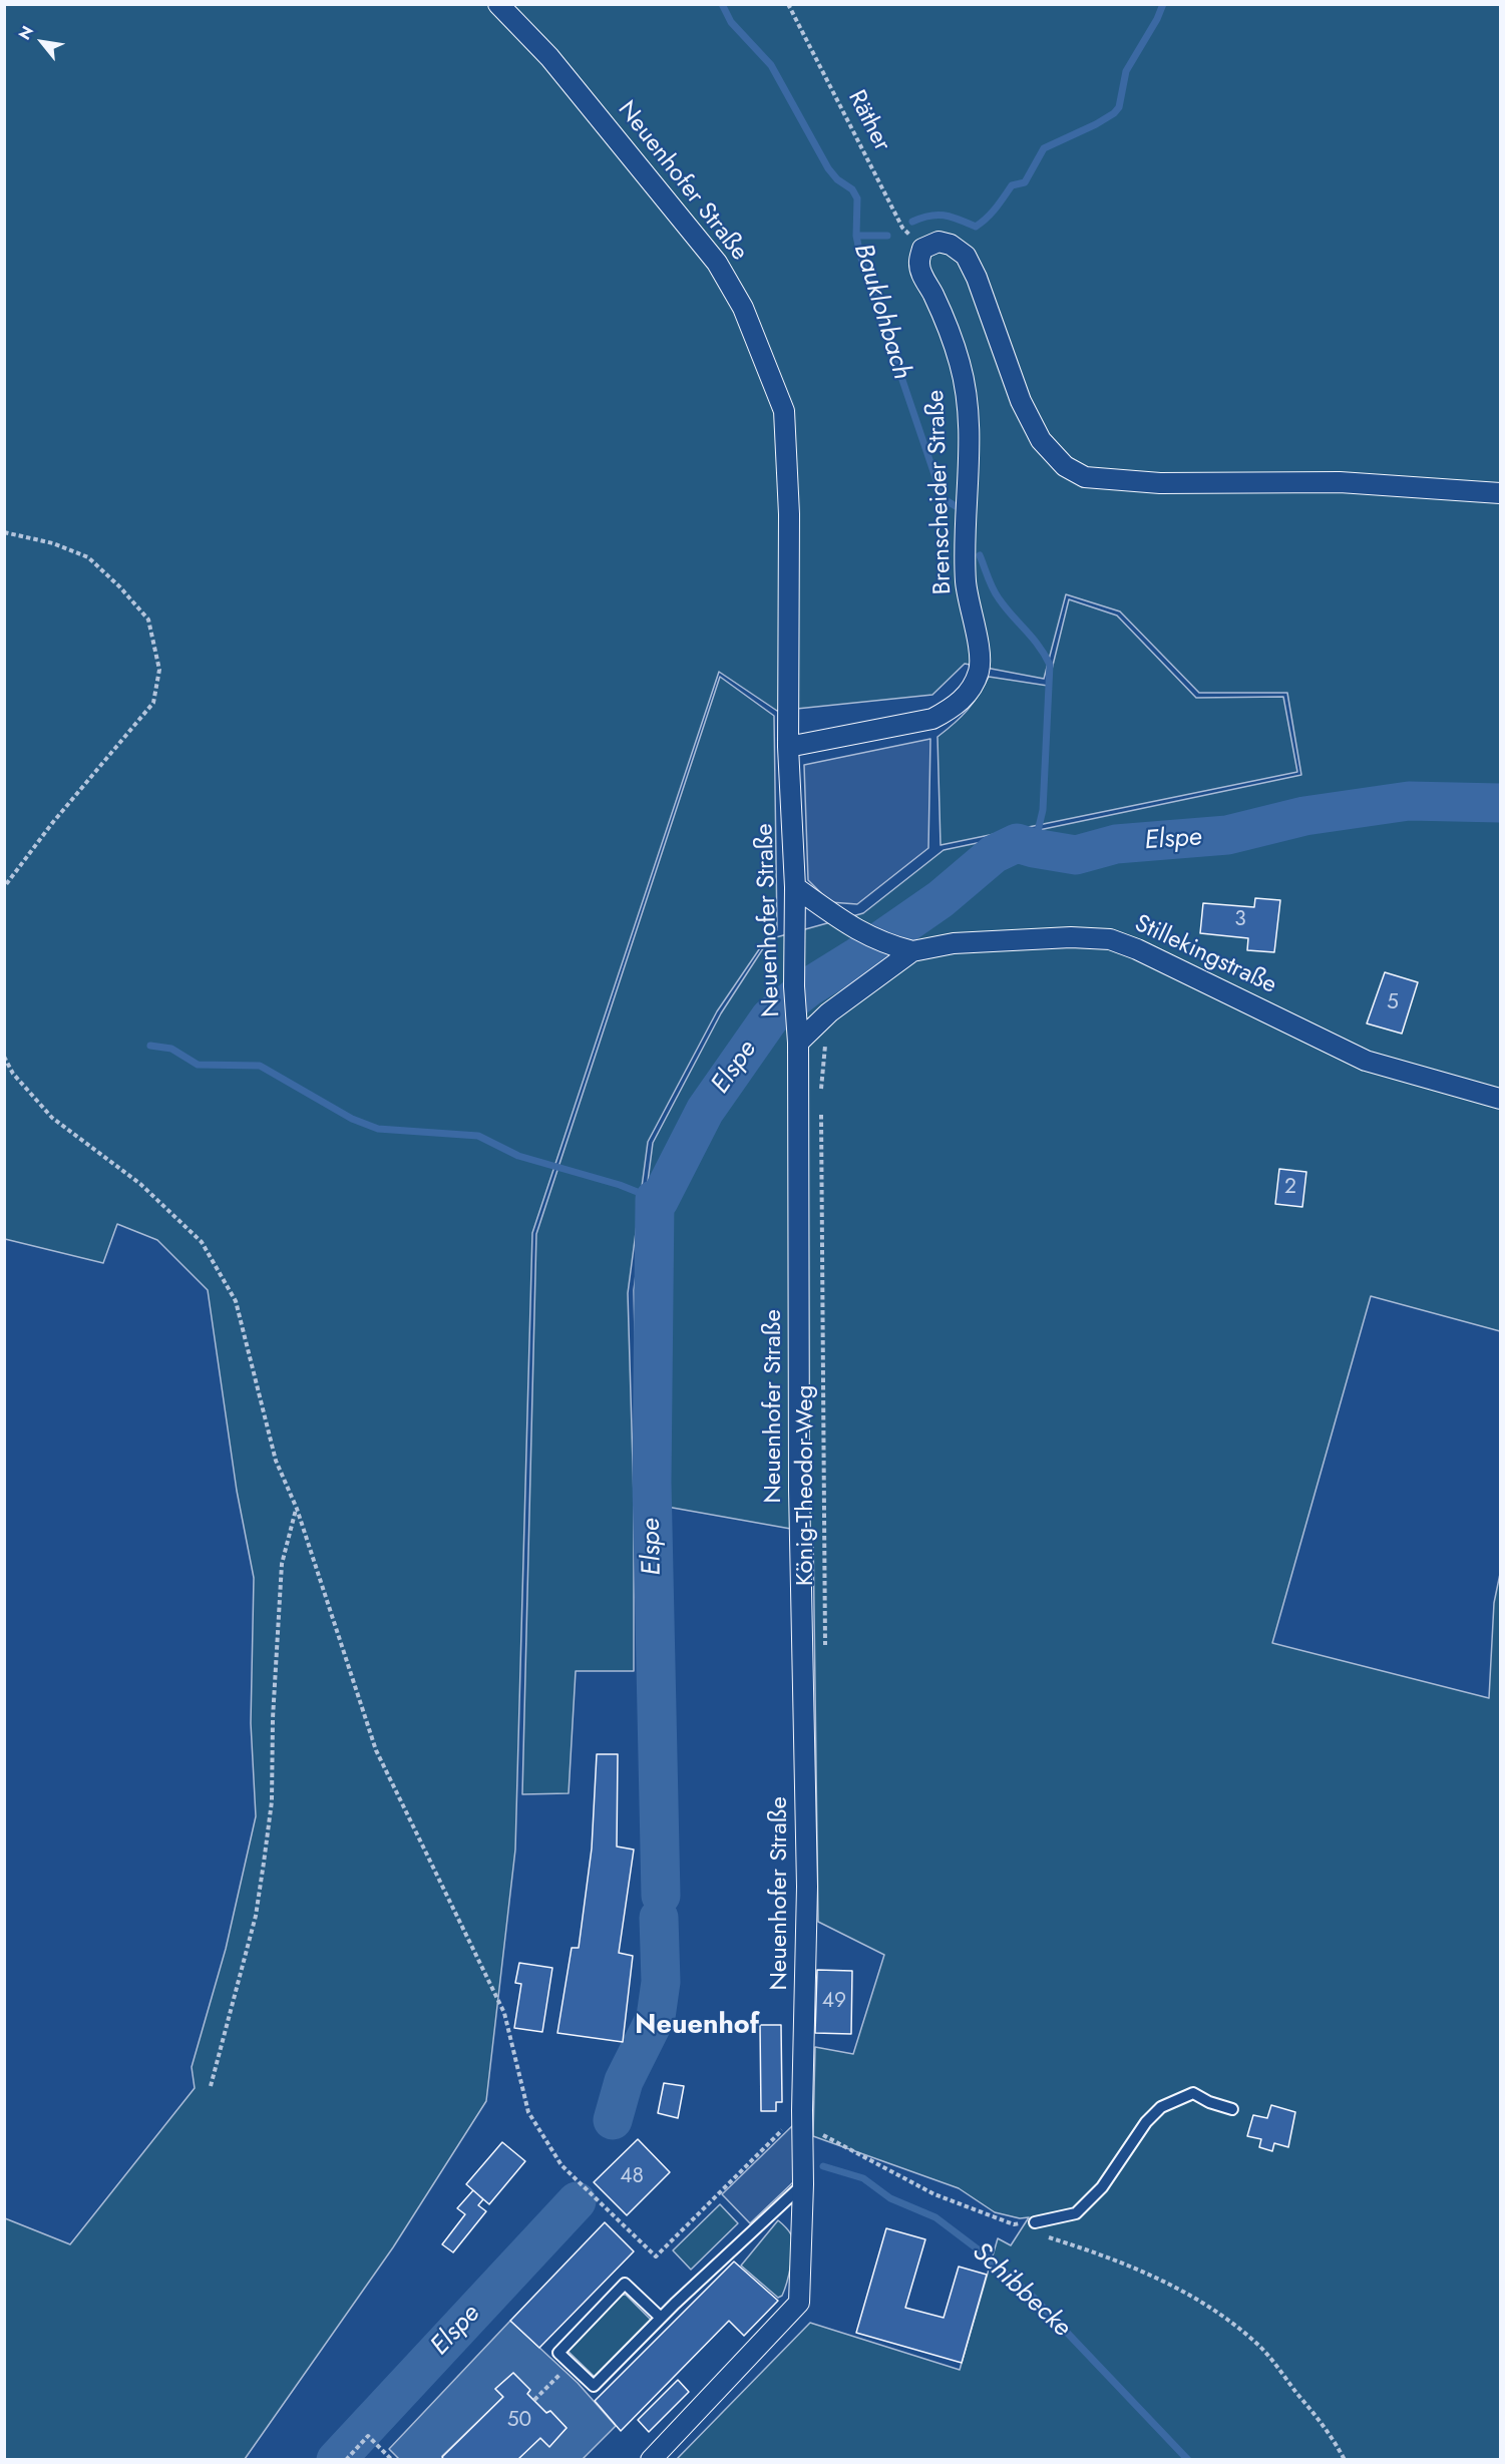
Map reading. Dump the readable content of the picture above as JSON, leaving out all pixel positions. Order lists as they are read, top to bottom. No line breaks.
{"streets":{"street":["Neuenhofer Straße","Brenscheider Straße","Stillekingstraße"],"path":["Räther","König-Theodor-Weg"]},"crossings":[["Räther","Brenscheider Straße"],["Neuenhofer Straße","Brenscheider Straße"],["Neuenhofer Straße","Stillekingstraße"]],"districts":["Neuenhof"],"water":["Bauklohbach","Elspe","Schibbecke"],"house_numbers":["3","5","2","49","48","50"],"north":"top left"}
